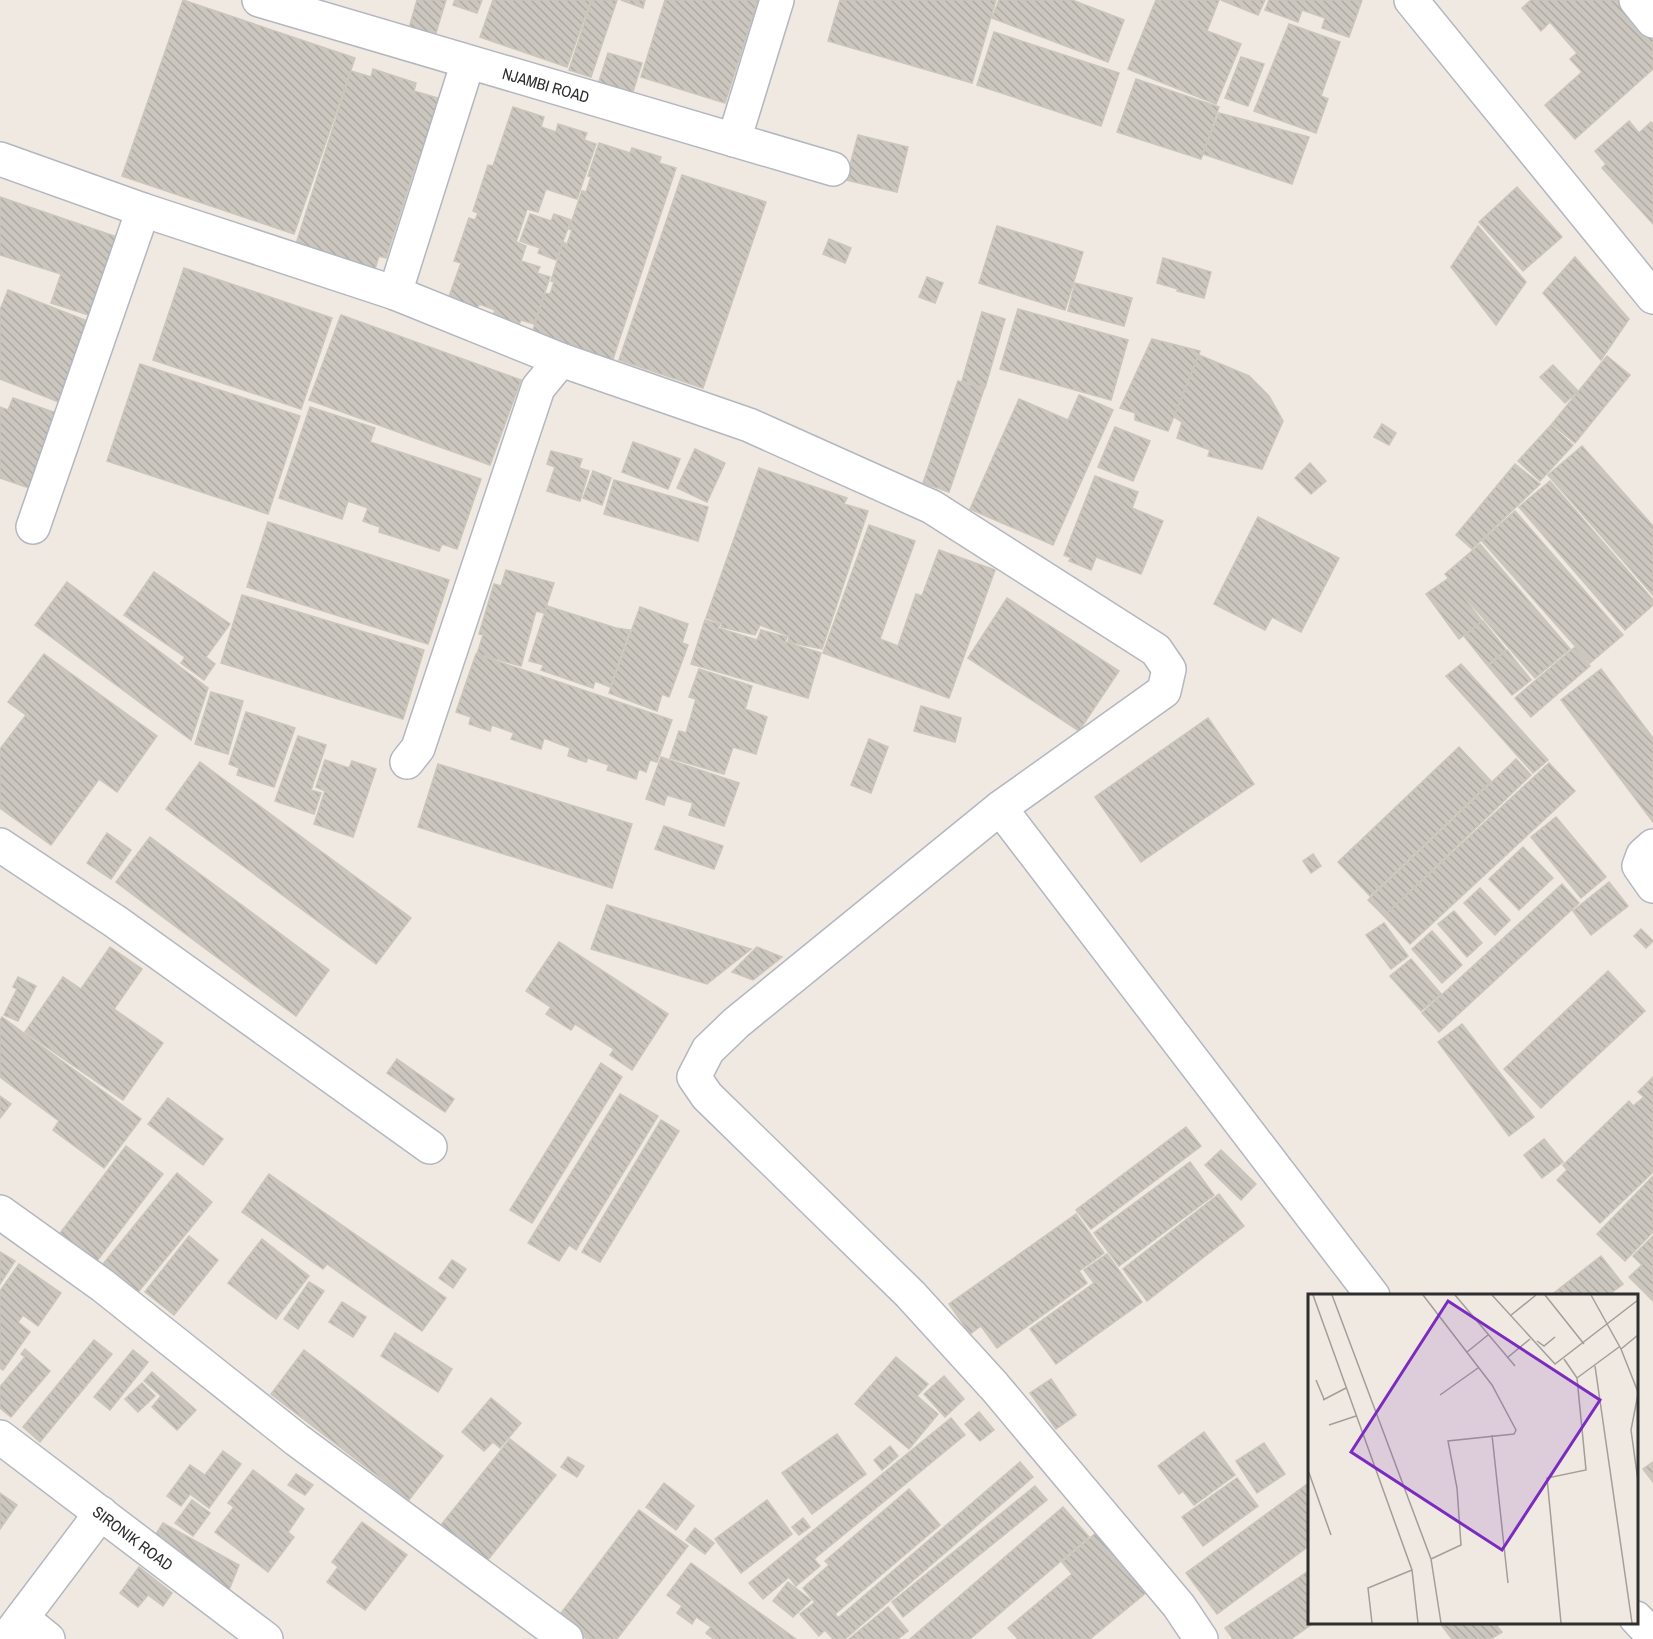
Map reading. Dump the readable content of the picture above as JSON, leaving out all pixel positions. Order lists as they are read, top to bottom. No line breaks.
{"streets":{"street":["NJAMBI ROAD","SIRONIK ROAD"]}}
